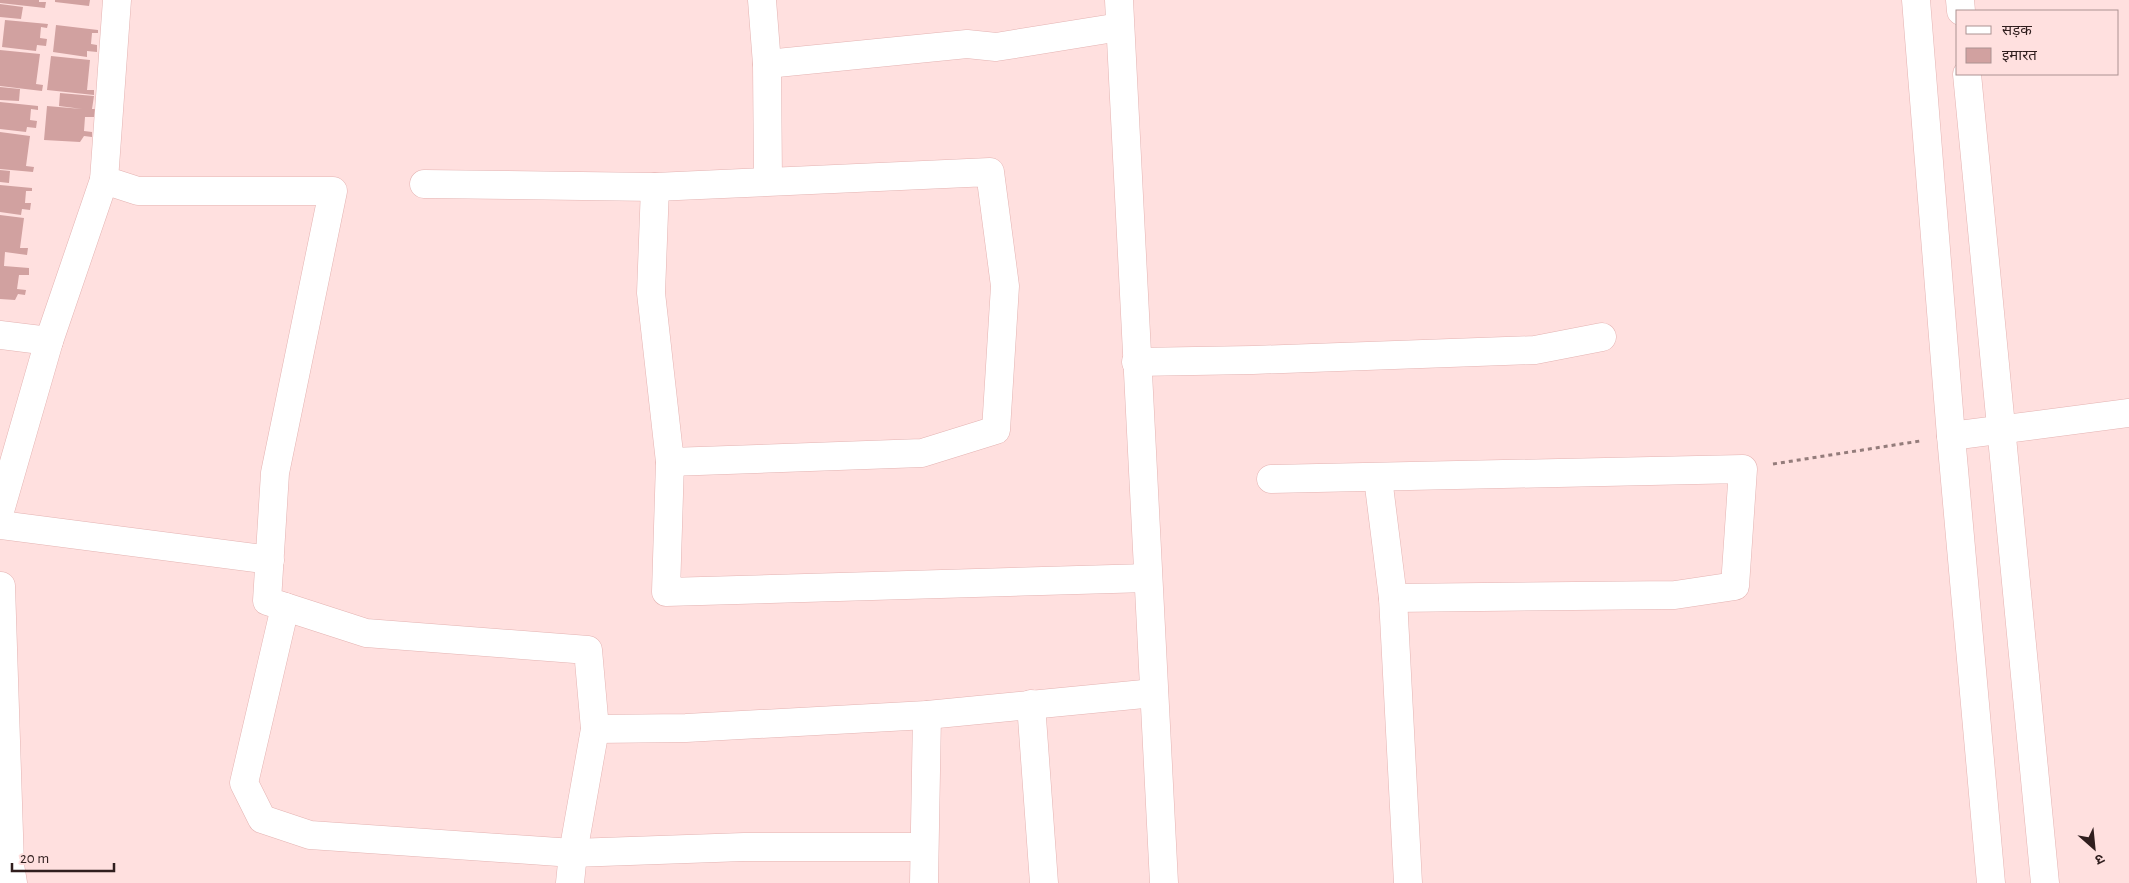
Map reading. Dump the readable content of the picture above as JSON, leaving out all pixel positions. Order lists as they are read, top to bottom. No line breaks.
{"legend":["सड़क","इमारत"],"scale_bar":"20 m","north":"bottom right"}
